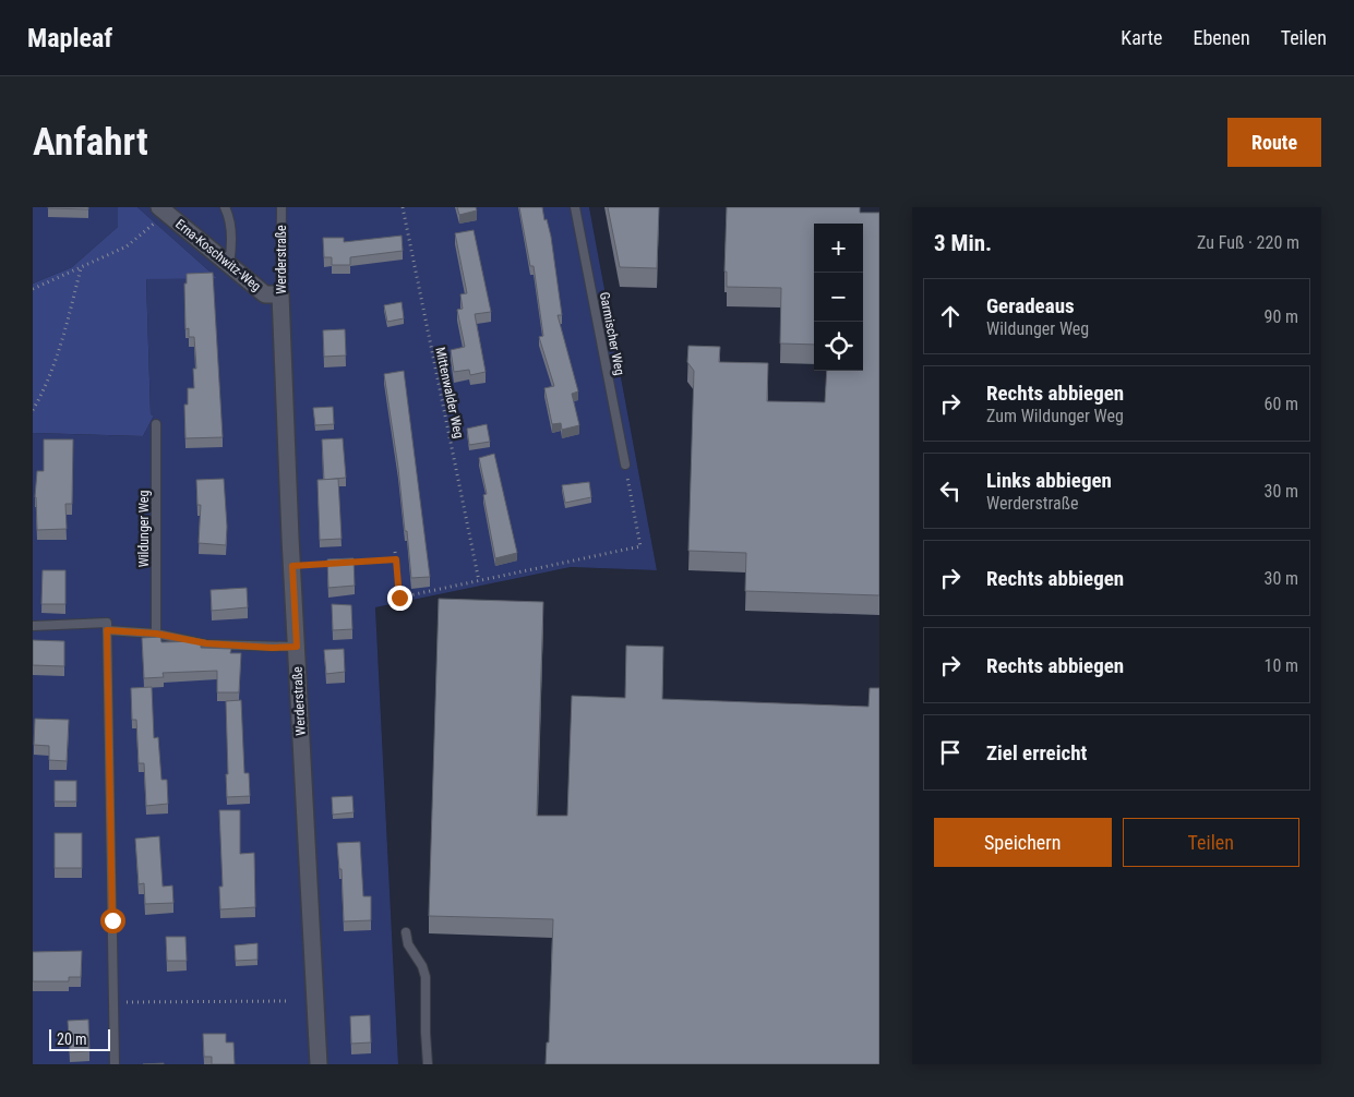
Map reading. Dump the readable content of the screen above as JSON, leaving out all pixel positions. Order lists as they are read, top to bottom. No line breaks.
{"streets":{"street":["Erna-Koschwitz-Weg","Werderstraße"],"lane":["Garmischer Weg","Wildunger Weg"],"path":["Mittenwalder Weg"]},"crossings":[["Erna-Koschwitz-Weg","Werderstraße"]],"scale_bar":"20 m","page":{"header":"Mapleaf","nav":["Karte","Ebenen","Teilen"],"buttons":["Route",["Speichern","Teilen"]],"title":"Anfahrt","heading":["3 Min.","Zu Fuß · 220 m"],"map_buttons":["+","−"],"list":[["Geradeaus","Wildunger Weg","90 m"],["Rechts abbiegen","Zum Wildunger Weg","60 m"],["Links abbiegen","Werderstraße","30 m"],["Rechts abbiegen","30 m"],["Rechts abbiegen","10 m"],"Ziel erreicht"],"scale":"20 m"}}
